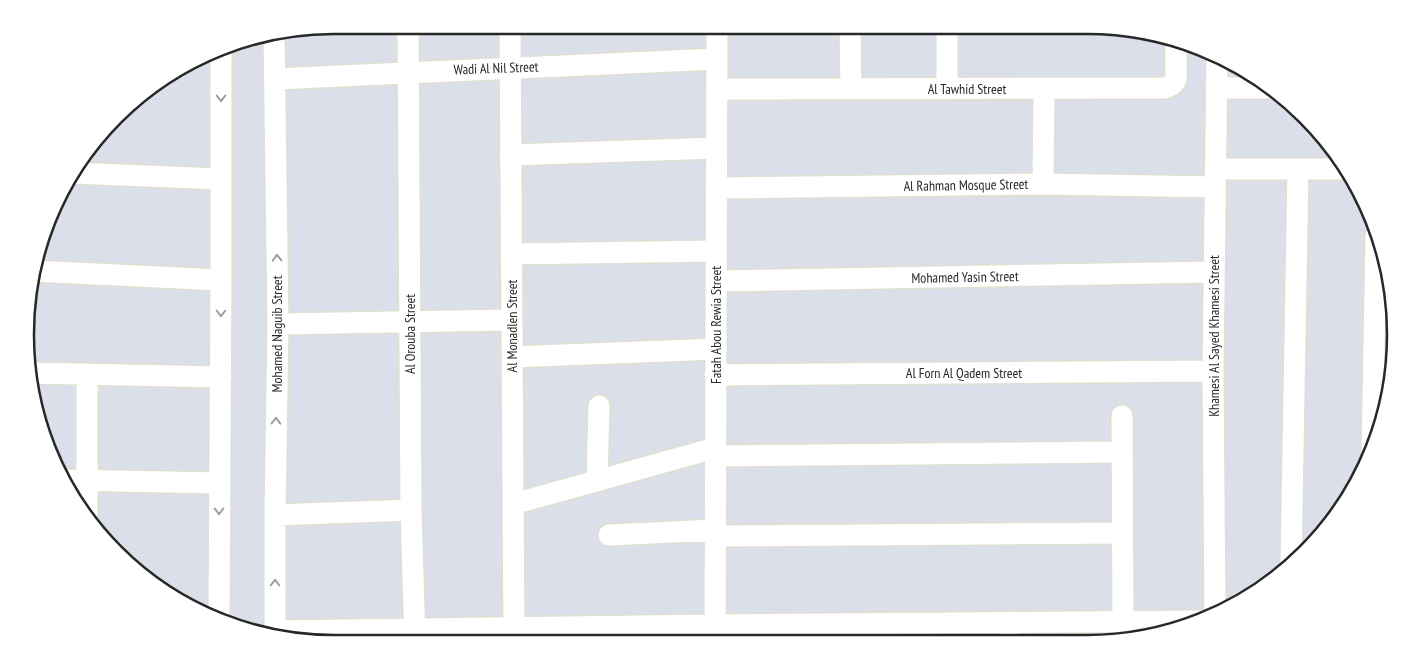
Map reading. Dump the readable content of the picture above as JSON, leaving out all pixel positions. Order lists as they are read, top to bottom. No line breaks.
{"streets":{"street":["Wadi Al Nil Street","Al Tawhid Street","Al Rahman Mosque Street","Mohamed Yasin Street","Fatah Abou Rewia Street","Al Monadlen Street","Mohamed Naguib Street","Al Orouba Street","Khamesi Al Sayed Khamesi Street","Al Forn Al Qadem Street"]},"crossings":[["Wadi Al Nil Street","Fatah Abou Rewia Street"],["Wadi Al Nil Street","Al Monadlen Street"],["Wadi Al Nil Street","Mohamed Naguib Street"],["Wadi Al Nil Street","Al Orouba Street"],["Al Tawhid Street","Fatah Abou Rewia Street"],["Al Rahman Mosque Street","Fatah Abou Rewia Street"],["Al Rahman Mosque Street","Khamesi Al Sayed Khamesi Street"],["Mohamed Yasin Street","Fatah Abou Rewia Street"],["Mohamed Yasin Street","Khamesi Al Sayed Khamesi Street"],["Fatah Abou Rewia Street","Al Forn Al Qadem Street"],["Khamesi Al Sayed Khamesi Street","Al Forn Al Qadem Street"]]}
